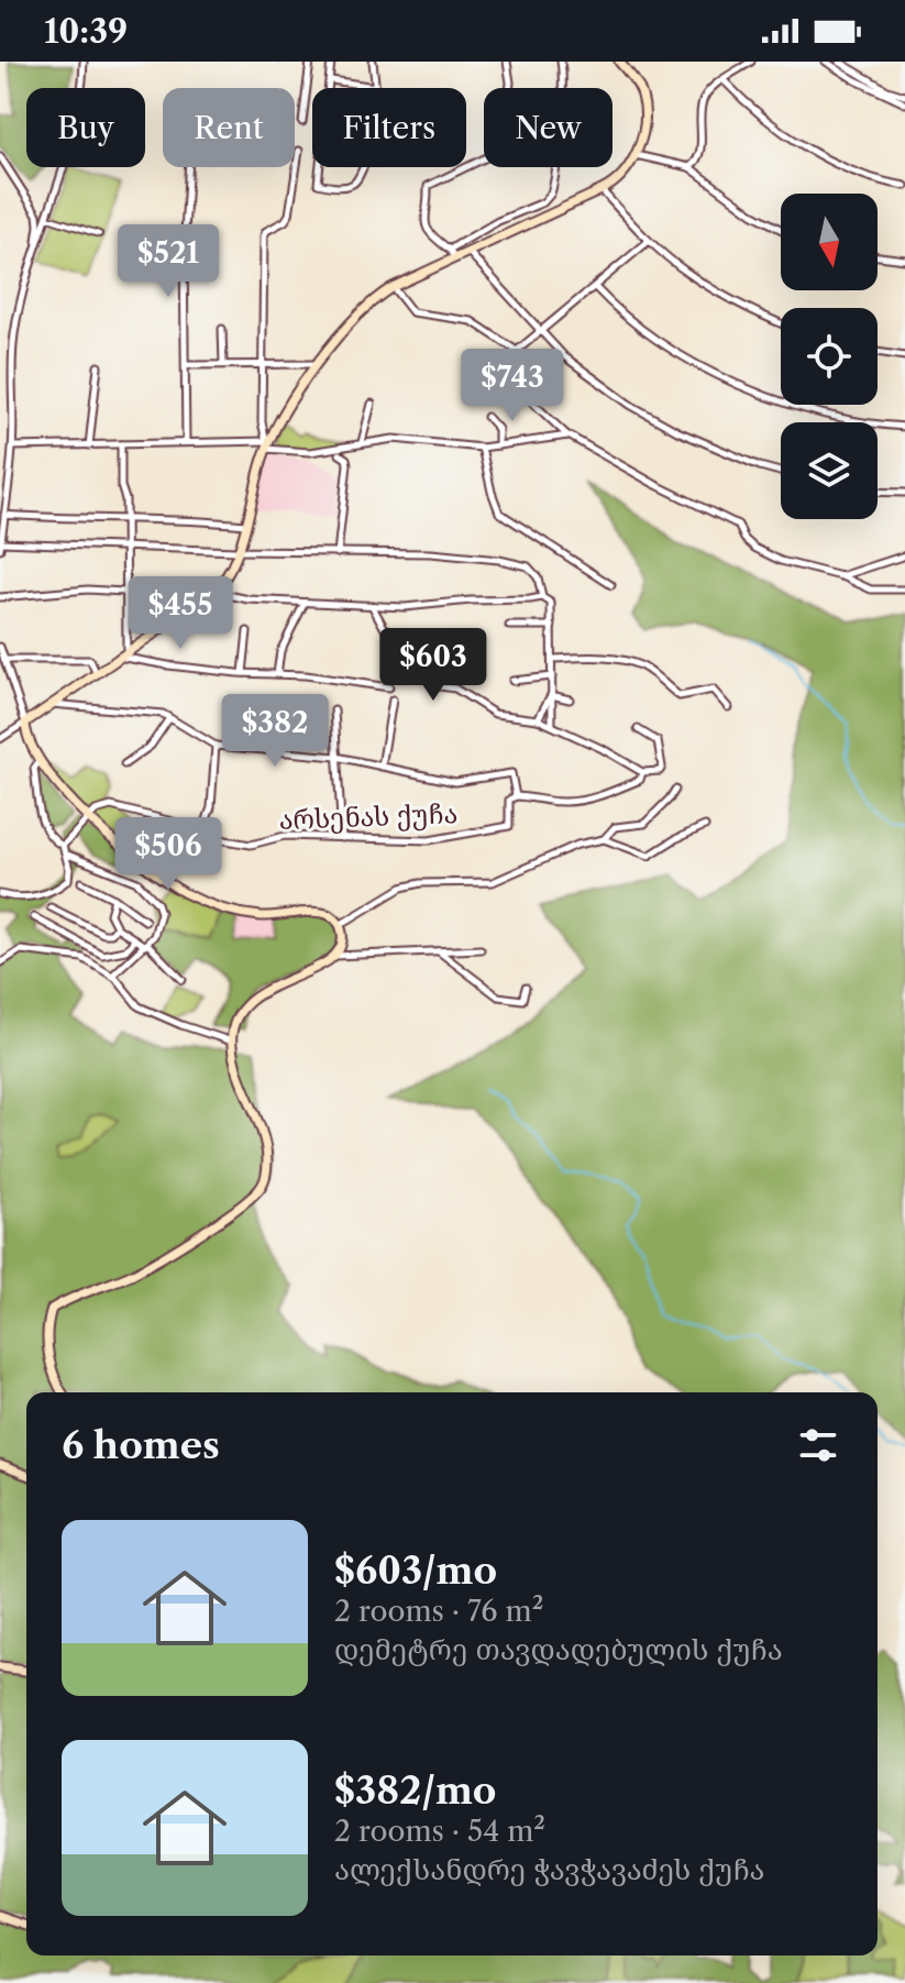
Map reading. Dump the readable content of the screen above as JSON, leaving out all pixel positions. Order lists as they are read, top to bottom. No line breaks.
{"streets":{"street":["არსენას ქუჩა"]},"north":"bottom","page":{"status":"10:39","chip":["Buy","Rent","Filters","New"],"price":["$521","$743","$455","$603","$382","$506"],"heading":"6 homes","list":[{"name":"$603/mo","note":"2 rooms · 76 m² · დემეტრე თავდადებულის ქუჩა"},{"name":"$382/mo","note":"2 rooms · 54 m² · ალექსანდრე ჭავჭავაძეს ქუჩა"}]}}
